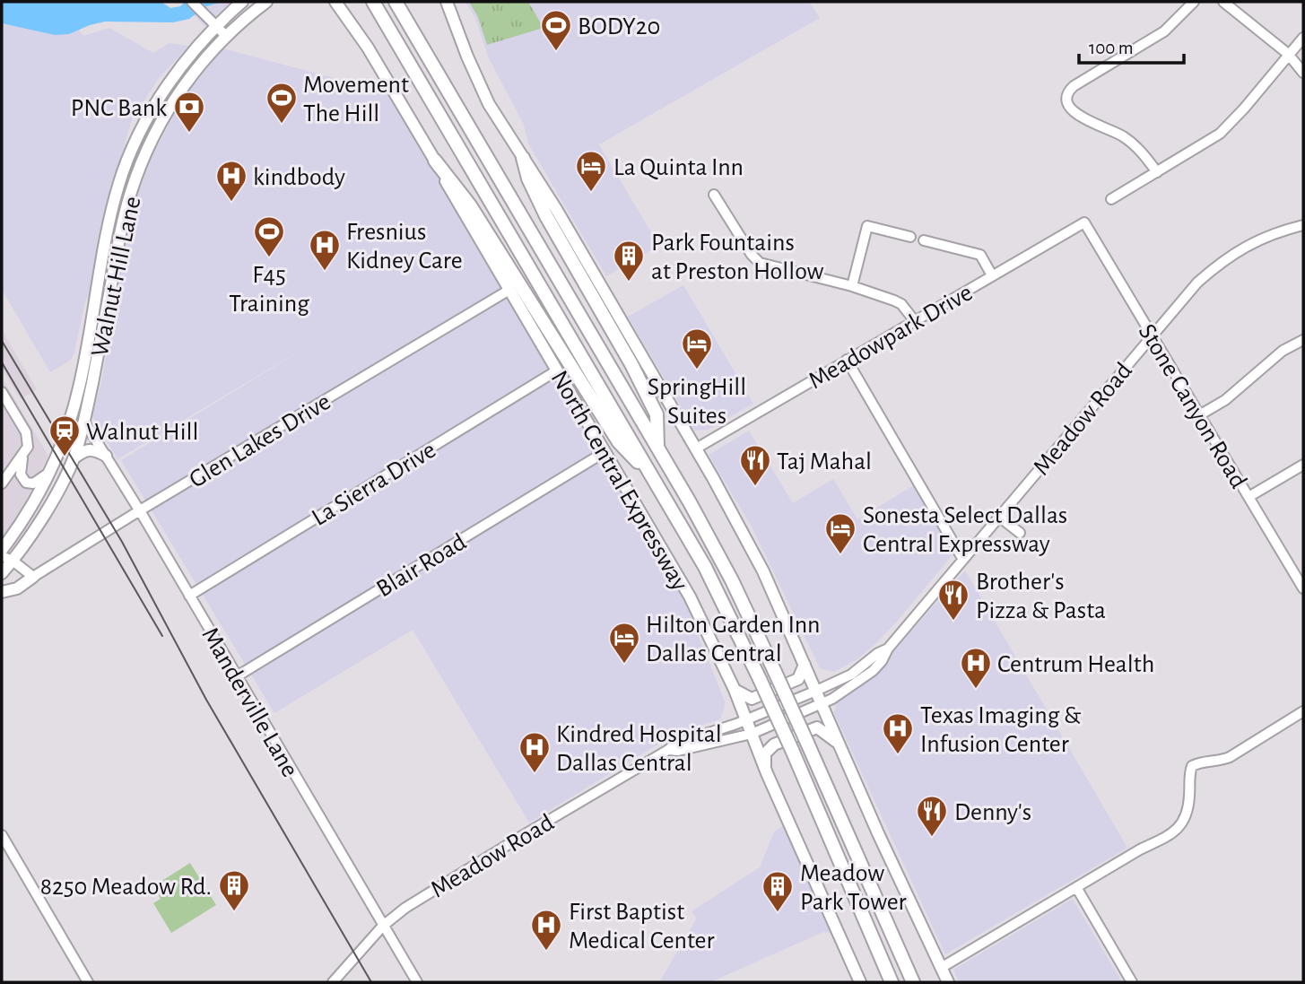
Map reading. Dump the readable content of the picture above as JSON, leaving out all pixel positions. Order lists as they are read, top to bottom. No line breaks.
{"streets":{"highway":["North Central Expressway"],"main road":["Walnut Hill Lane"],"street":["Meadowpark Drive","Stone Canyon Road","Meadow Road","Glen Lakes Drive","La Sierra Drive","Blair Road","Manderville Lane"]},"crossings":[["Walnut Hill Lane","Manderville Lane"],["Meadowpark Drive","Stone Canyon Road"],["Stone Canyon Road","Meadow Road"],["Meadow Road","North Central Expressway"],["Meadow Road","Manderville Lane"],["Glen Lakes Drive","North Central Expressway"],["Glen Lakes Drive","Manderville Lane"],["North Central Expressway","La Sierra Drive"],["North Central Expressway","Blair Road"],["La Sierra Drive","Manderville Lane"],["Blair Road","Manderville Lane"]],"places":{"sports":["BODY20","Movement The Hill","F45 Training"],"bank":["PNC Bank"],"hotel":["La Quinta Inn","SpringHill Suites","Sonesta Select Dallas Central Expressway","Hilton Garden Inn Dallas Central"],"hospital":["kindbody","Fresnius Kidney Care","Centrum Health","Texas Imaging & Infusion Center","Kindred Hospital Dallas Central","First Baptist Medical Center"],"building":["Park Fountains at Preston Hollow","8250 Meadow Rd.","Meadow Park Tower"],"station":["Walnut Hill"],"restaurant":["Taj Mahal","Brother's Pizza & Pasta","Denny's"]},"scale_bar":"100 m"}
